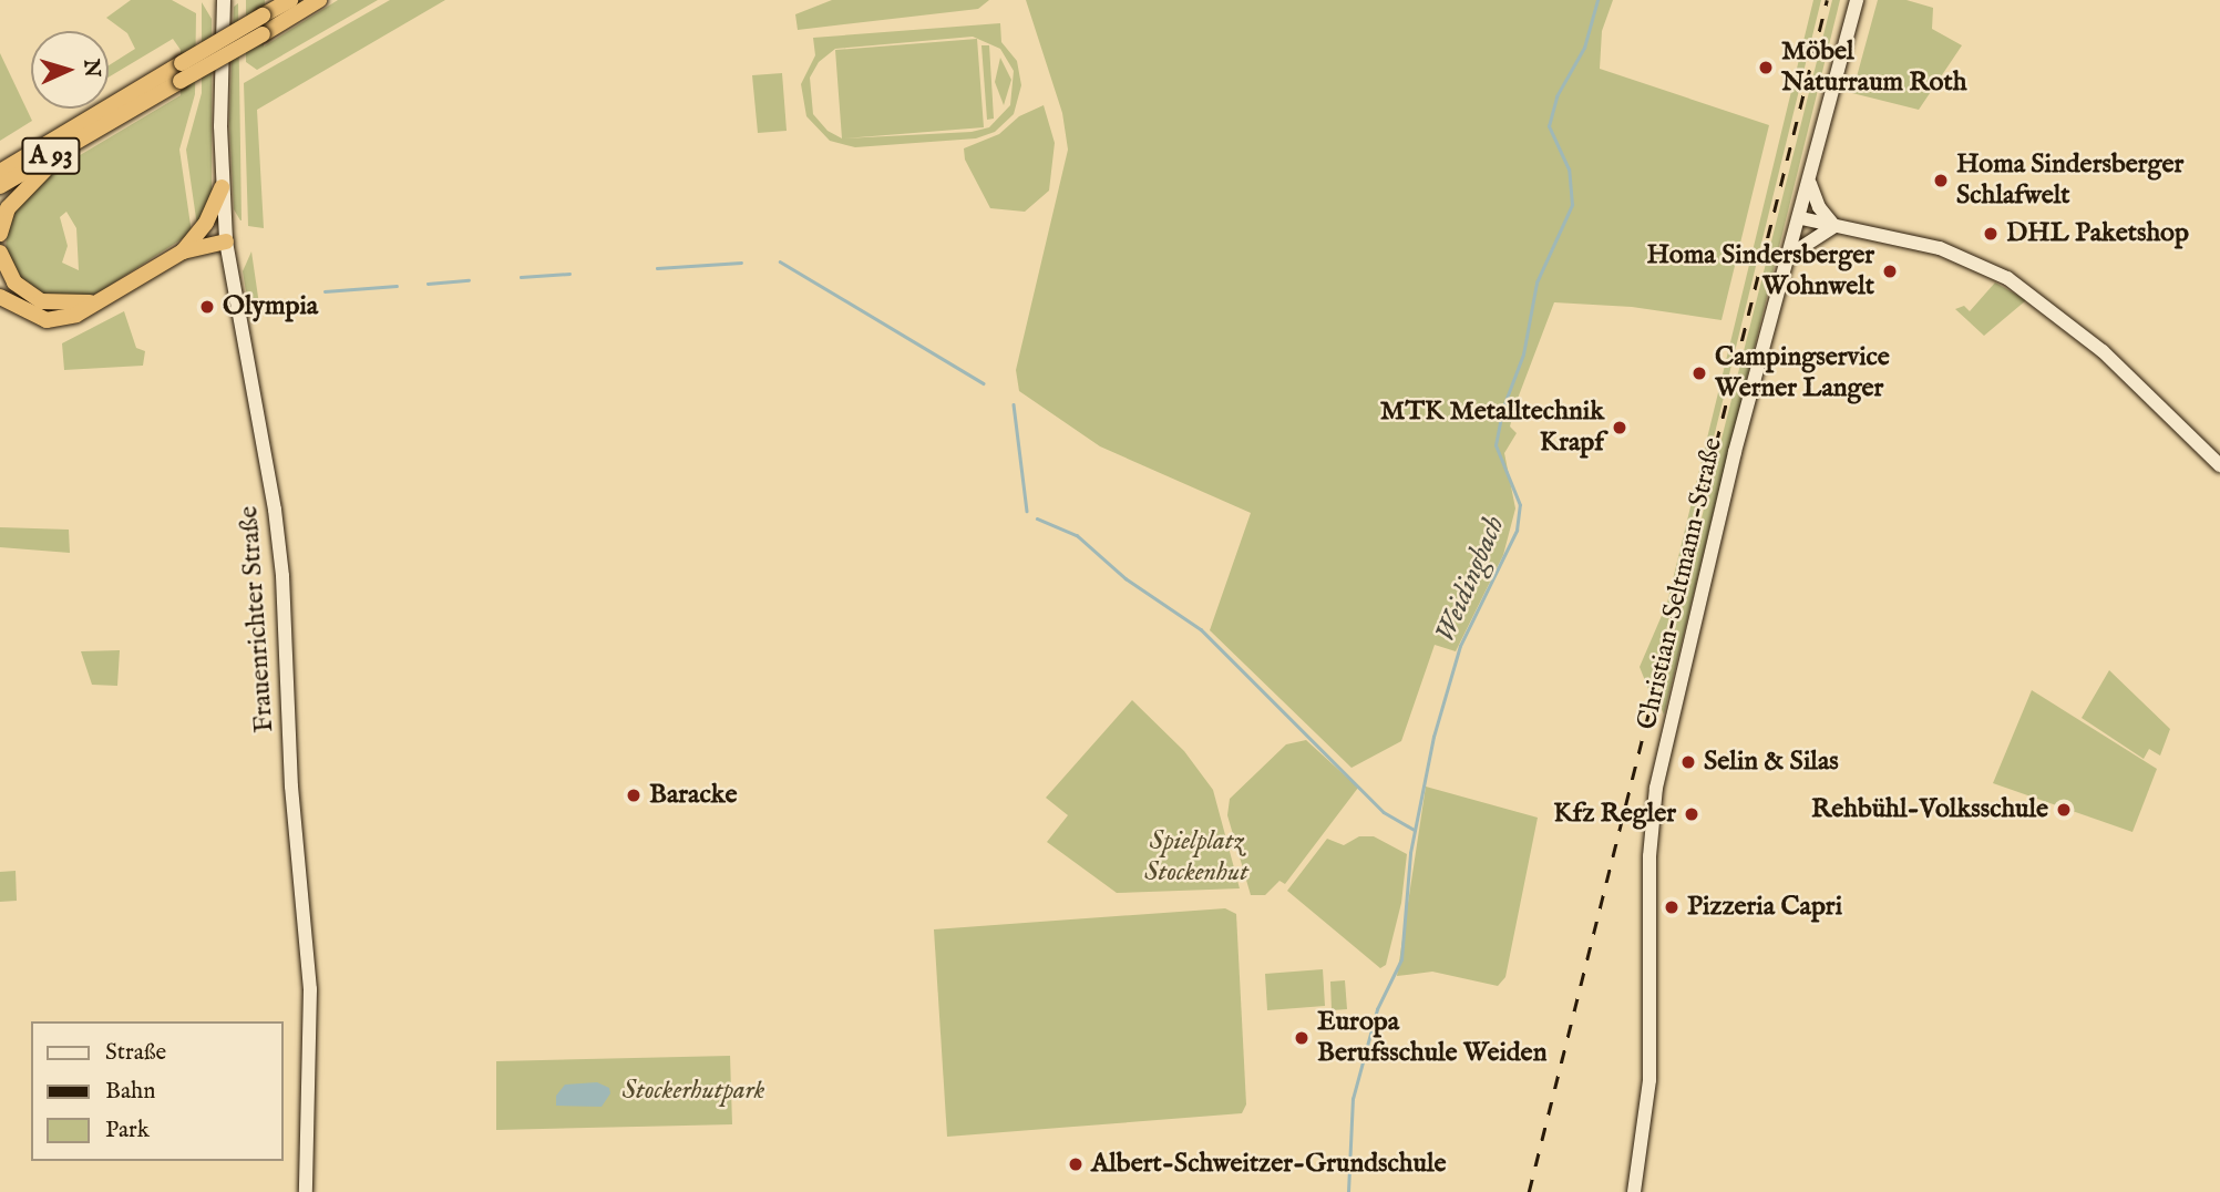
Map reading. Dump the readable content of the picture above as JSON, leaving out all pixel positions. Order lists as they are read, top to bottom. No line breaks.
{"streets":{"highway":["A 93"],"main road":["Christian-Seltmann-Straße","Frauenrichter Straße"]},"water":["Weidingbach"],"parks":["Spielplatz Stockenhut","Stockerhutpark"],"places":["Möbel Naturraum Roth","Homa Sindersberger Schlafwelt","DHL Paketshop","Homa Sindersberger Wohnwelt","Olympia","Campingservice Werner Langer","MTK Metalltechnik Krapf","Selin & Silas","Baracke","Rehbühl-Volksschule","Kfz Regler","Pizzeria Capri","Europa Berufsschule Weiden","Albert-Schweitzer-Grundschule"],"legend":["Straße","Bahn","Park"],"north":"right"}
